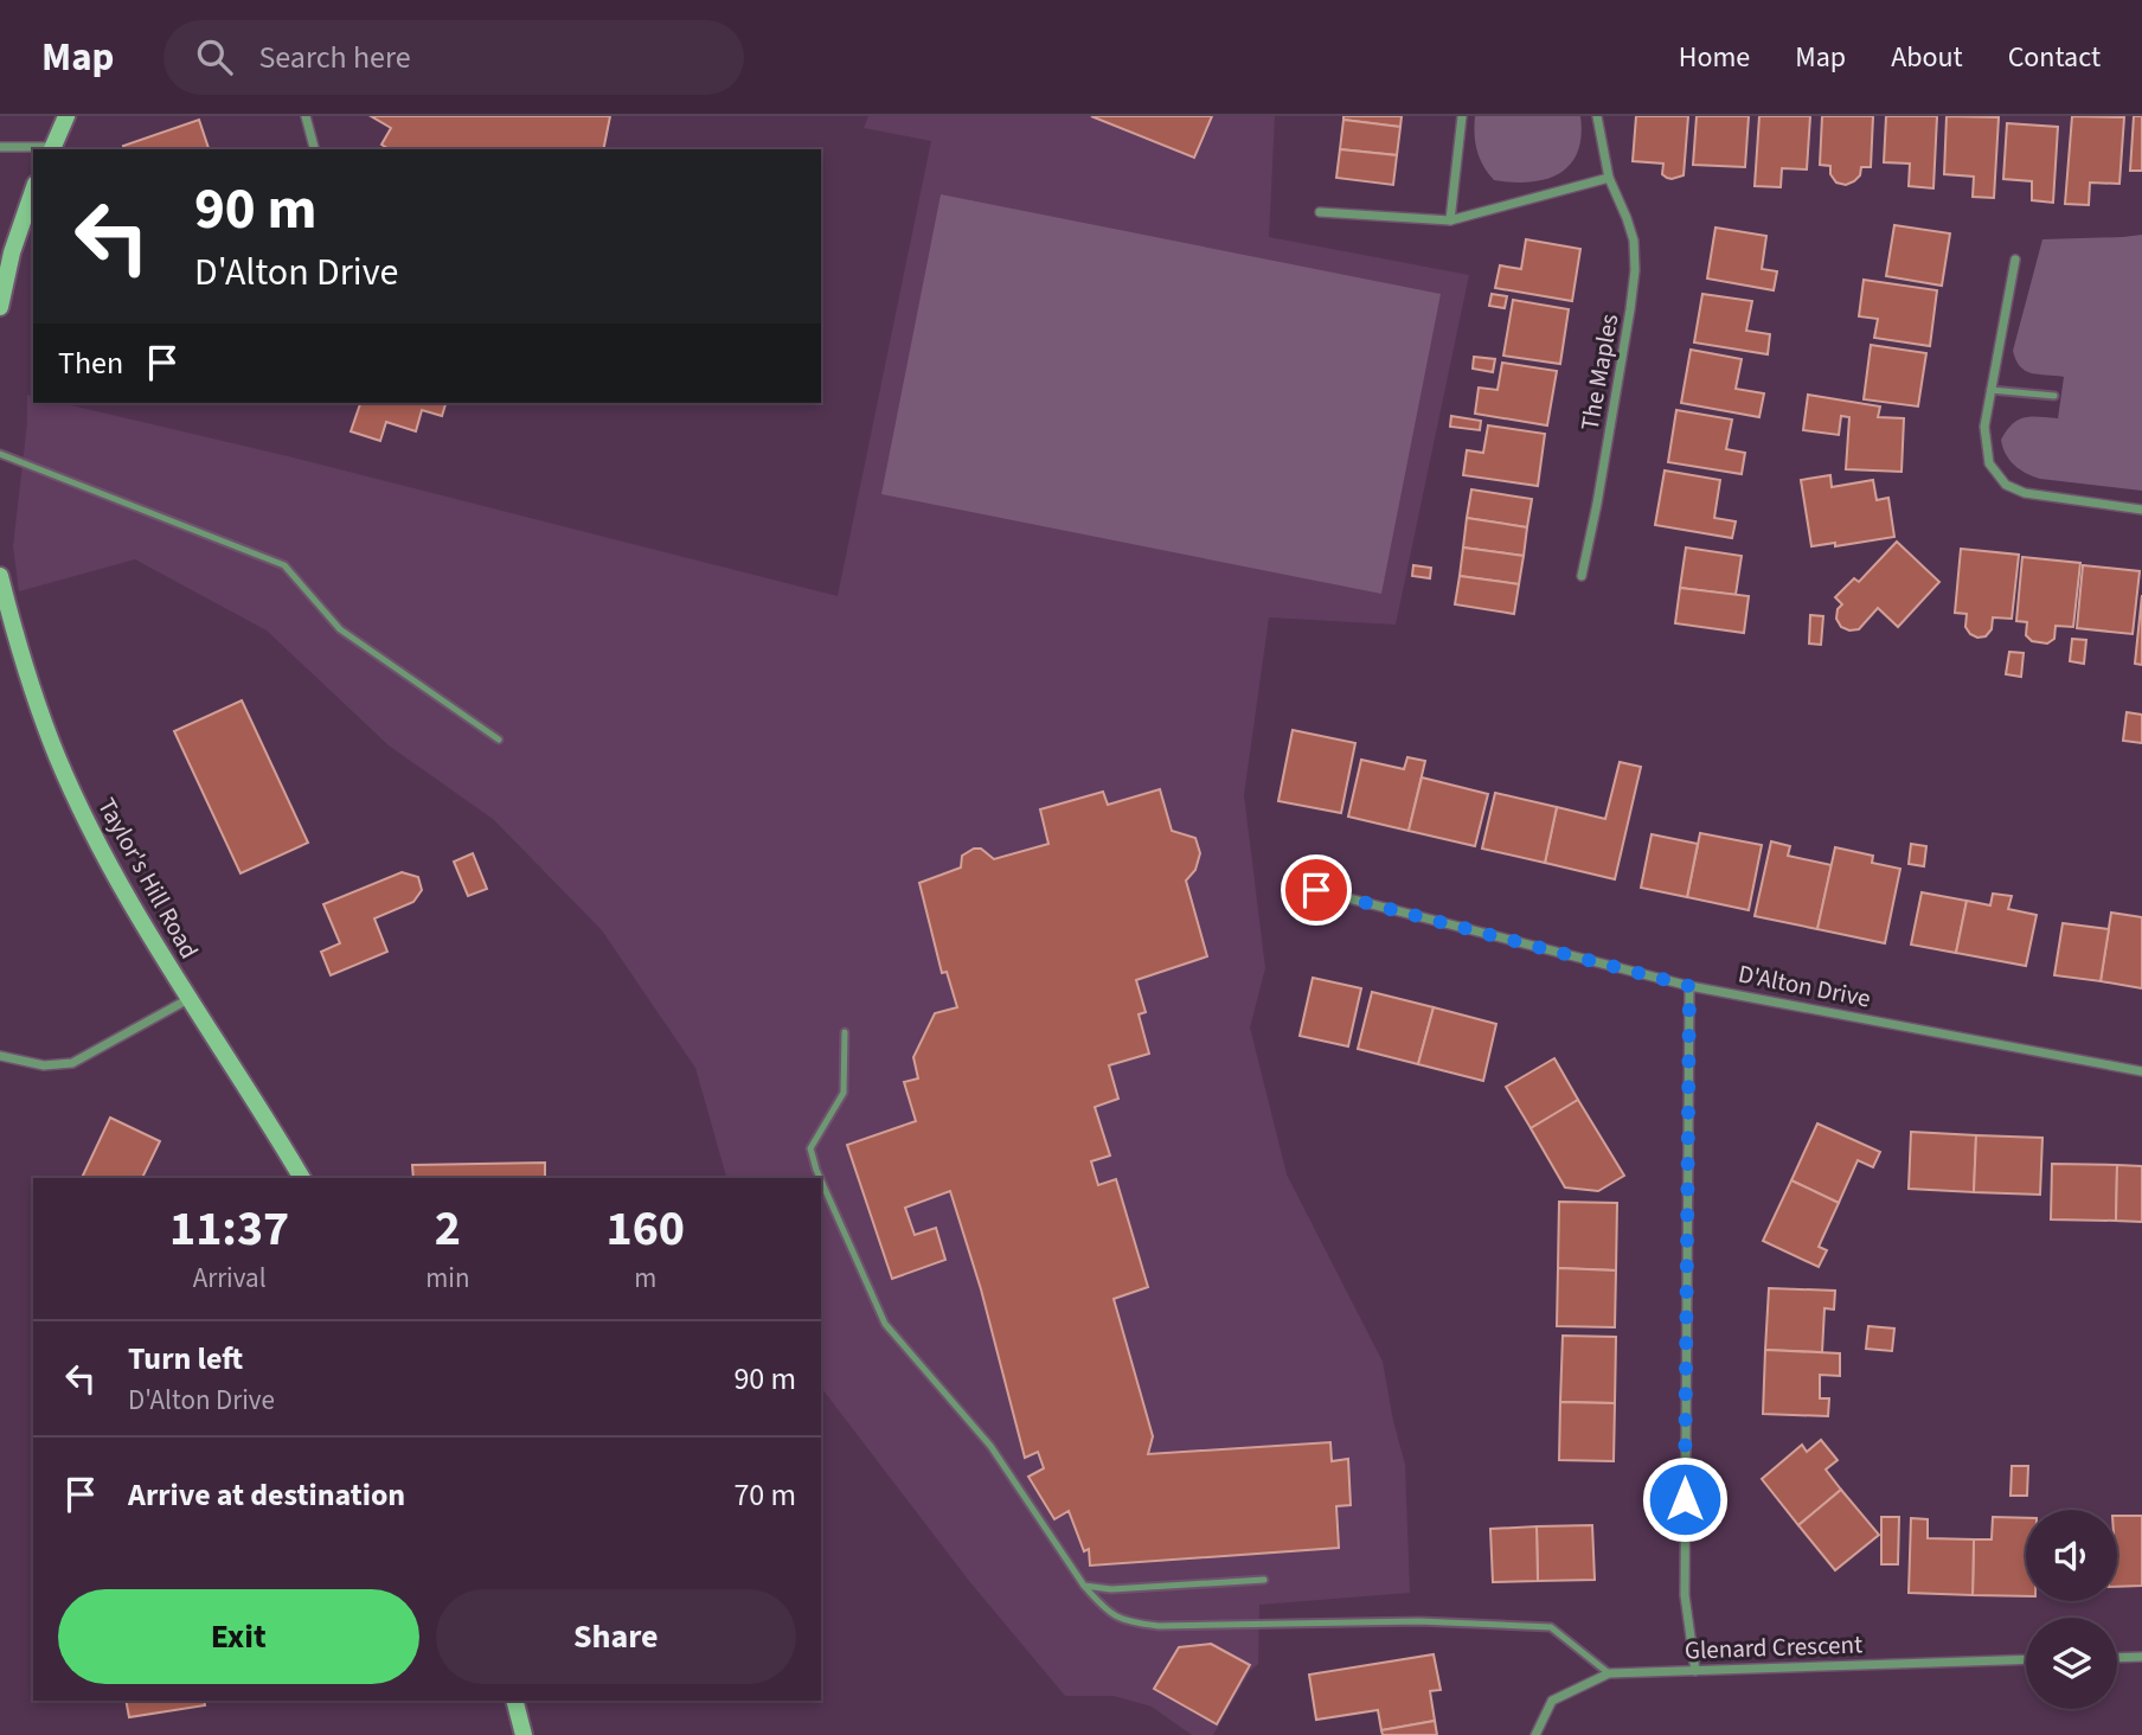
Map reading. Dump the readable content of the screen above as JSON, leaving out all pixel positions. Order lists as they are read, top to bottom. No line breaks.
{"streets":{"main road":["Taylor's Hill Road"],"street":["The Maples","D'Alton Drive","Glenard Crescent"]},"page":{"header":"Map","search":"Search here","nav":["Home","Map","About","Contact"],"turn":["90 m","D'Alton Drive"],"then":"Then","eta":["11:37","Arrival","2","min","160","m"],"list":[{"name":"Turn left","note":"D'Alton Drive","value":"90 m"},{"name":"Arrive at destination","value":"70 m"}],"buttons":["Exit","Share"]}}
